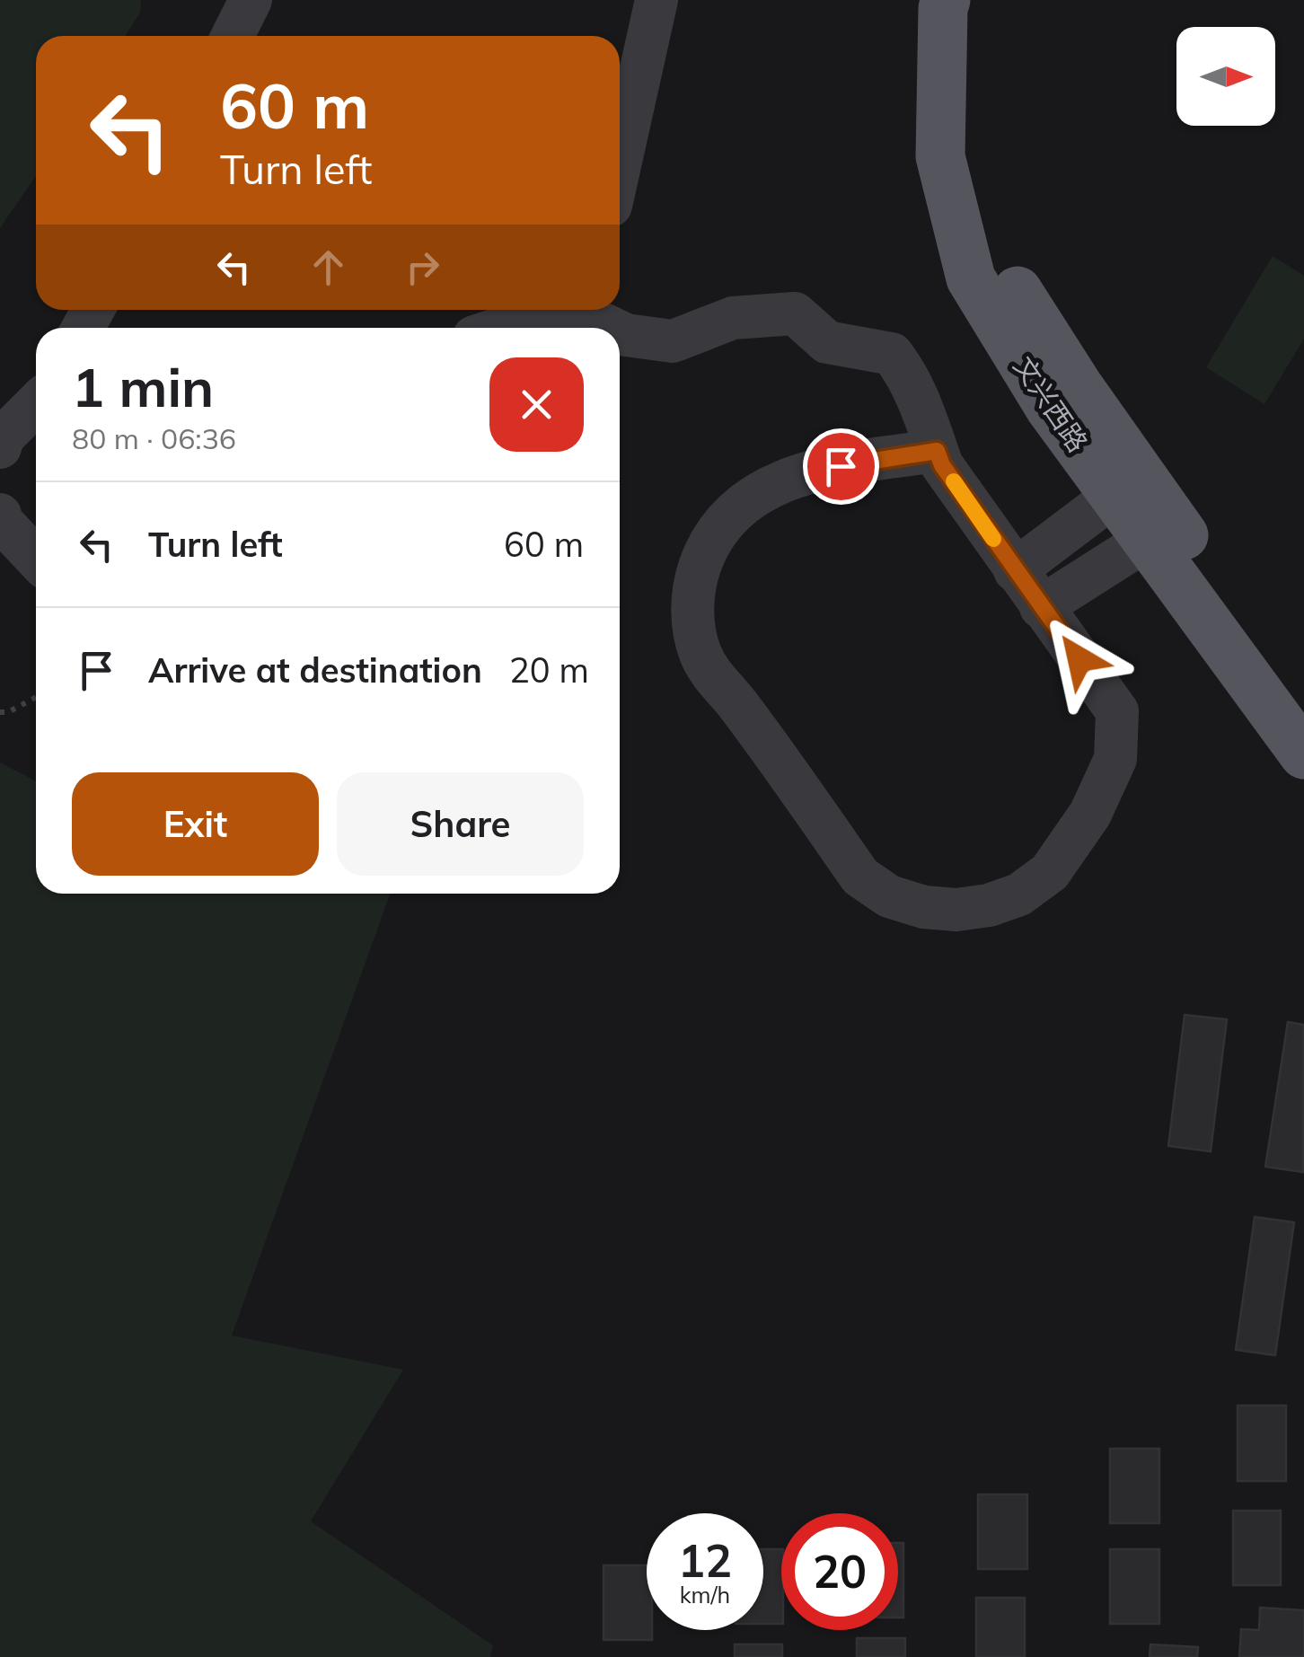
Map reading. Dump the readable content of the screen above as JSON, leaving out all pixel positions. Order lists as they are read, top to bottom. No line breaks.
{"streets":{"main road":["文兴西路"]},"north":"right","page":{"turn":["60 m","Turn left"],"heading":["1 min","80 m · 06:36"],"list":[{"name":"Turn left","value":"60 m"},{"name":"Arrive at destination","value":"20 m"}],"buttons":["Exit","Share"],"speed":"12 km/h","limit":"20"}}
